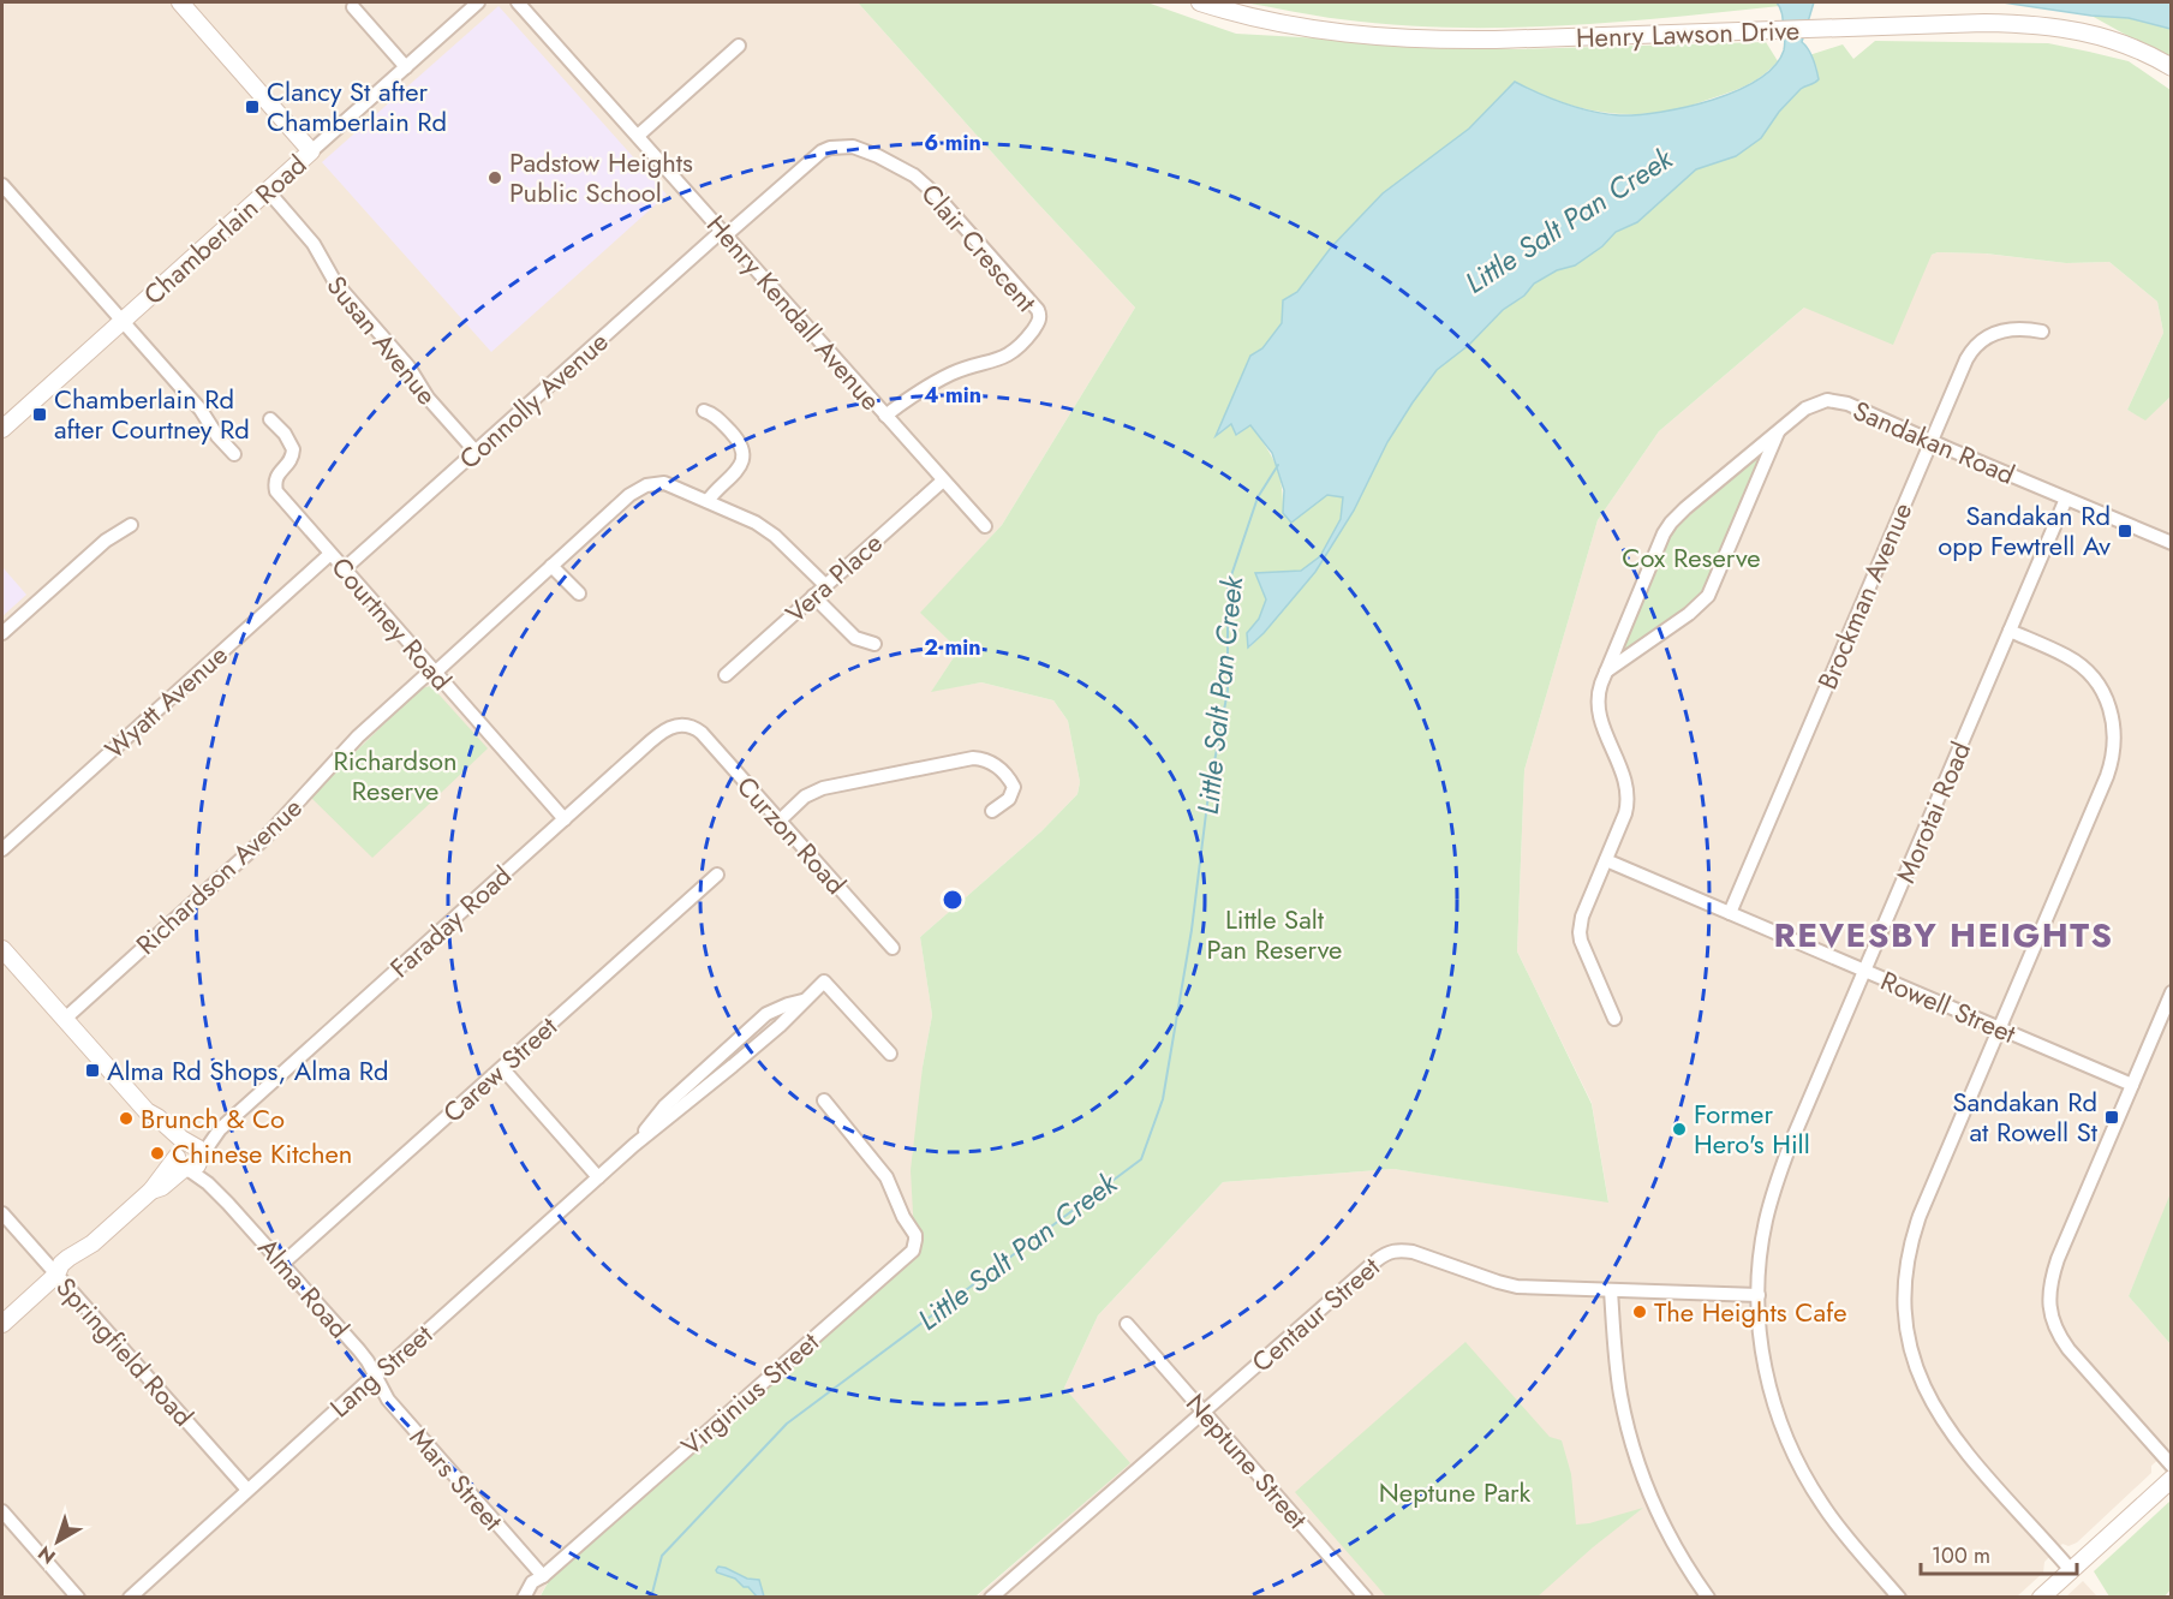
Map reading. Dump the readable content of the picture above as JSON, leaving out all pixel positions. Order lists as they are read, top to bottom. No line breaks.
{"streets":{"main road":["Henry Lawson Drive","Chamberlain Road","Faraday Road","Alma Road"],"street":["Clair Crescent","Henry Kendall Avenue","Susan Avenue","Connolly Avenue","Sandakan Road","Vera Place","Brockman Avenue","Courtney Road","Wyatt Avenue","Morotai Road","Curzon Road","Richardson Avenue","Rowell Street","Carew Street","Centaur Street","Springfield Road","Lang Street","Virginius Street","Neptune Street","Mars Street"]},"crossings":[["Chamberlain Road","Susan Avenue"],["Clair Crescent","Henry Kendall Avenue"],["Clair Crescent","Connolly Avenue"],["Henry Kendall Avenue","Connolly Avenue"],["Henry Kendall Avenue","Vera Place"],["Susan Avenue","Connolly Avenue"],["Connolly Avenue","Courtney Road"],["Sandakan Road","Brockman Avenue"],["Sandakan Road","Morotai Road"],["Sandakan Road","Rowell Street"],["Vera Place","Richardson Avenue"],["Brockman Avenue","Rowell Street"],["Courtney Road","Wyatt Avenue"],["Courtney Road","Richardson Avenue"],["Courtney Road","Faraday Road"],["Morotai Road","Rowell Street"],["Morotai Road","Centaur Street"],["Curzon Road","Faraday Road"],["Richardson Avenue","Alma Road"],["Faraday Road","Alma Road"],["Faraday Road","Springfield Road"],["Carew Street","Alma Road"],["Alma Road","Lang Street"],["Alma Road","Mars Street"],["Centaur Street","Neptune Street"],["Springfield Road","Lang Street"],["Lang Street","Mars Street"],["Virginius Street","Mars Street"]],"districts":["REVESBY HEIGHTS"],"water":["Little Salt Pan Creek"],"parks":["Cox Reserve","Richardson Reserve","Little Salt Pan Reserve","Neptune Park"],"places":{"transit":["Clancy St after Chamberlain Rd","Chamberlain Rd after Courtney Rd","Sandakan Rd opp Fewtrell Av","Alma Rd Shops, Alma Rd","Sandakan Rd at Rowell St"],"other":["Padstow Heights Public School","Brunch & Co","Former Hero's Hill","Chinese Kitchen","The Heights Cafe"]},"scale_bar":"100 m","north":"bottom left","rings":["6 min","4 min","2 min"]}
